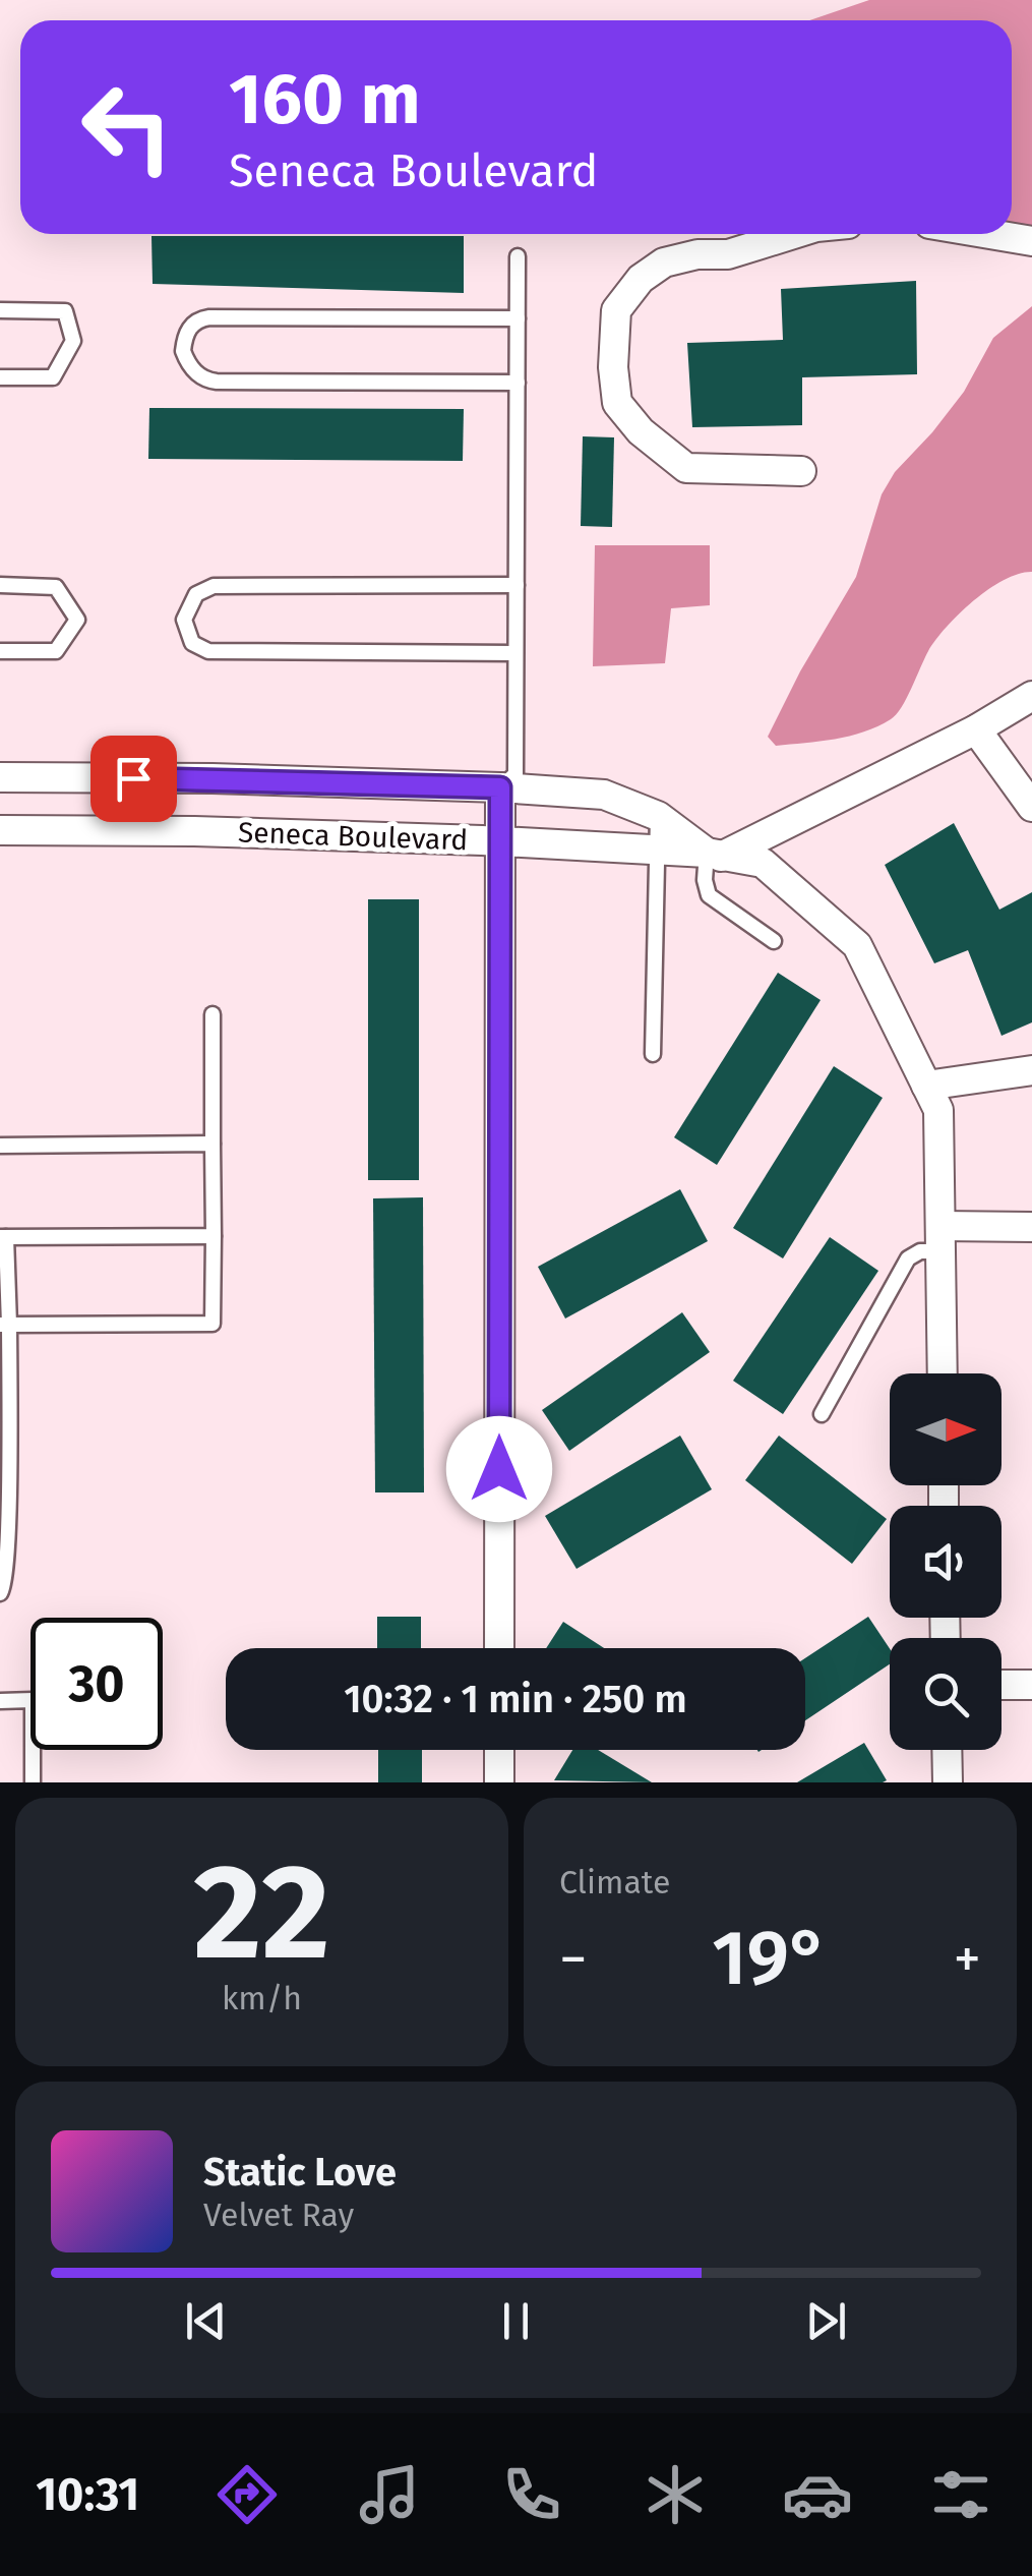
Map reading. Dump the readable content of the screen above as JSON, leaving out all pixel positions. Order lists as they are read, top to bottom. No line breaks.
{"streets":{"street":["Seneca Boulevard"]},"north":"right","page":{"turn":["160 m","Seneca Boulevard"],"limit":"30","trip":"10:32 · 1 min · 250 m","tile":[["22","km/h"],"Climate"],"heat":["−","19°","+"],"song":["Static Love","Velvet Ray"],"tabs":"10:31"}}
